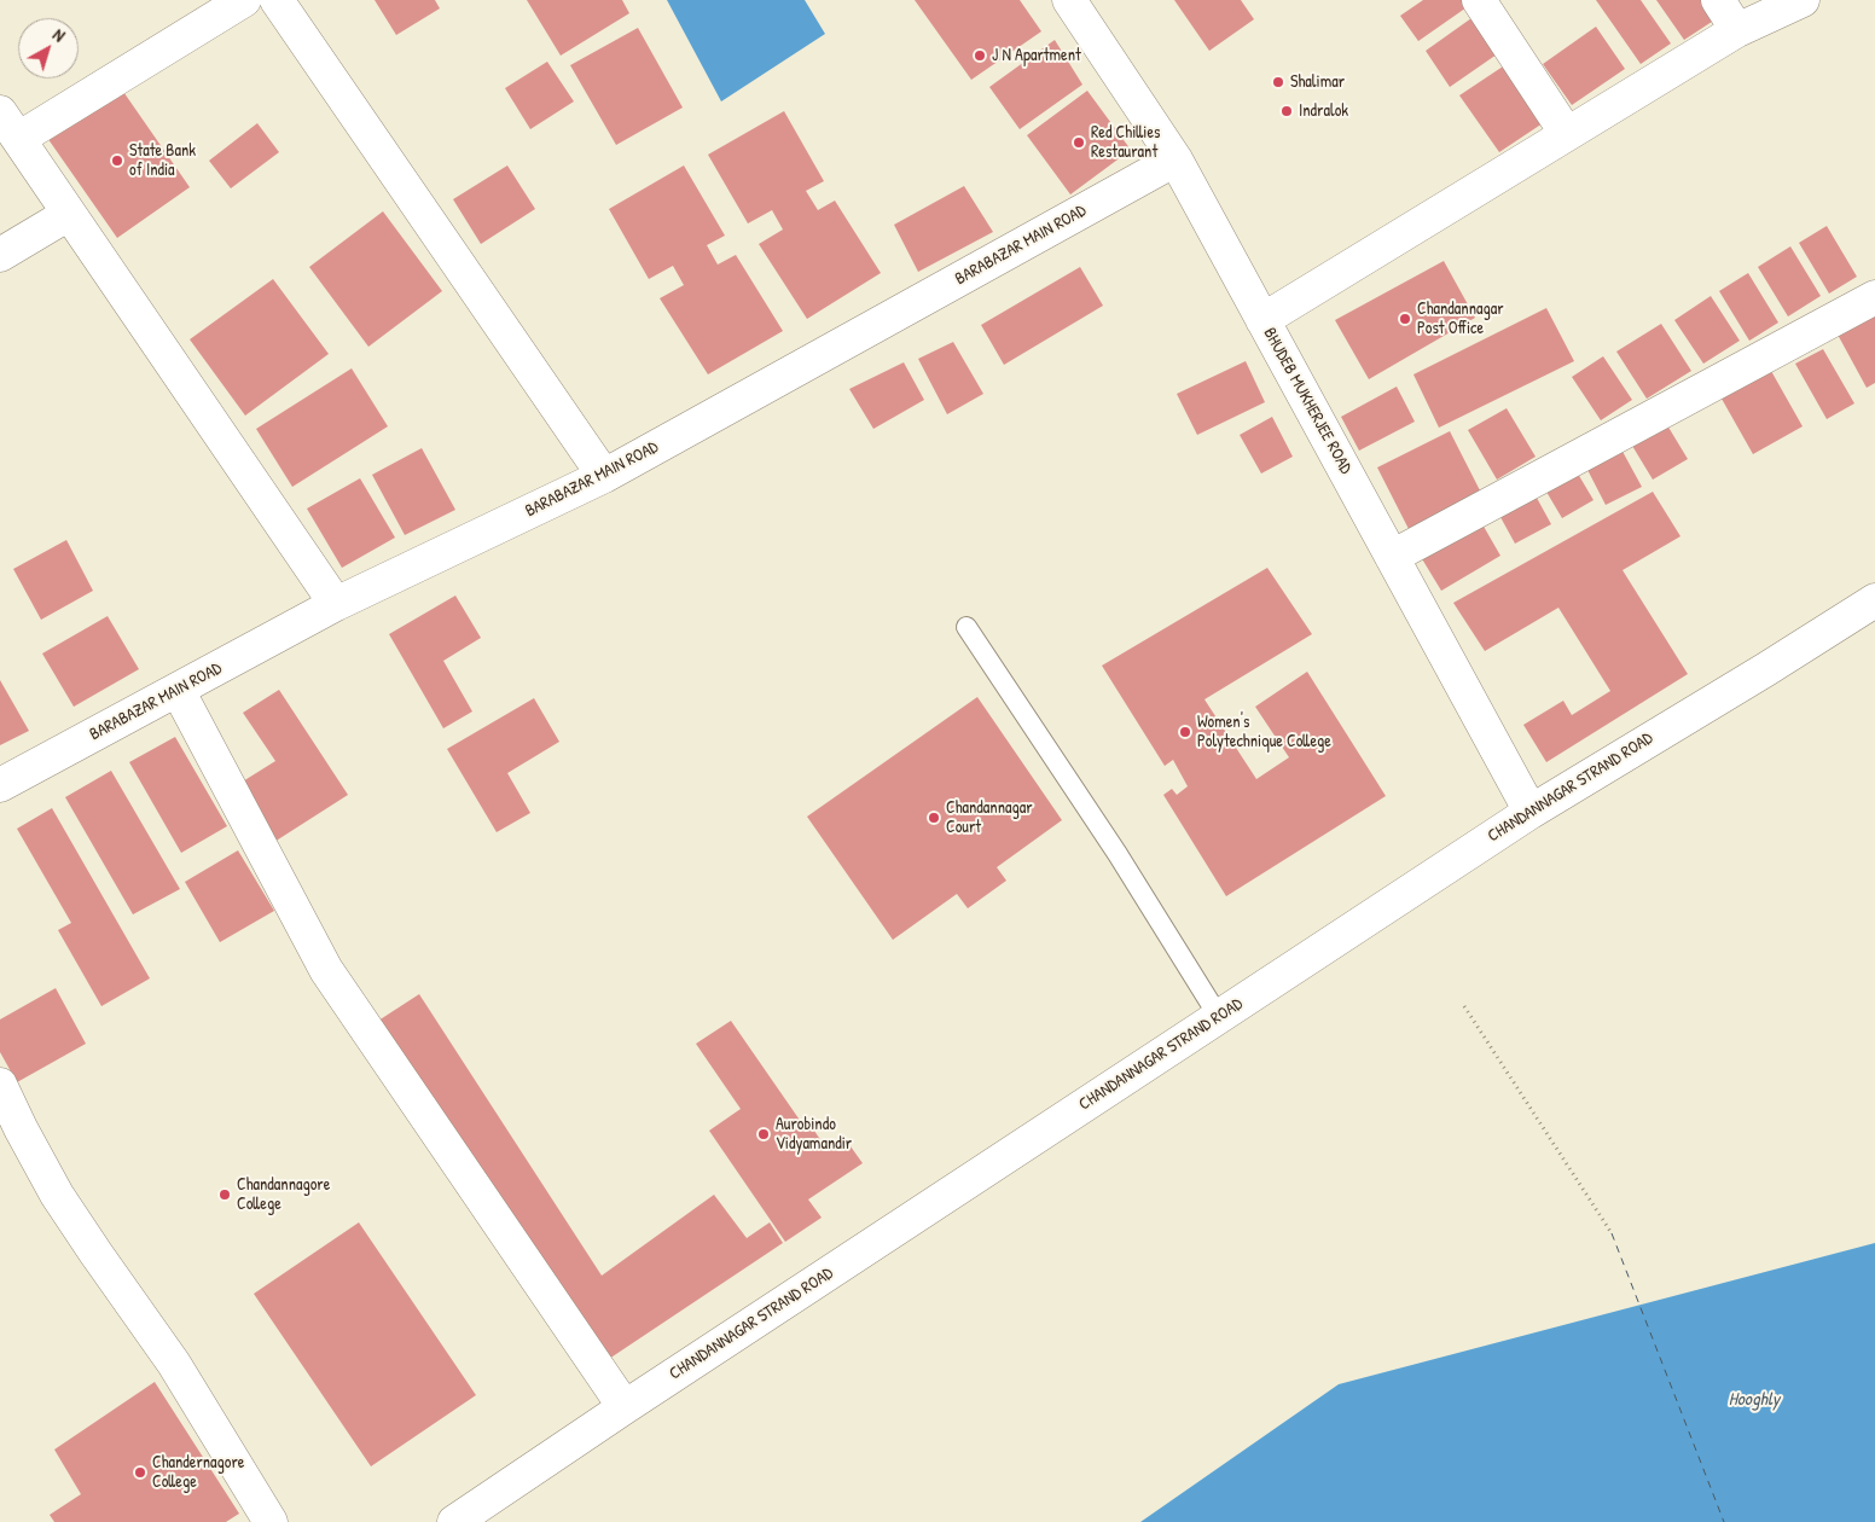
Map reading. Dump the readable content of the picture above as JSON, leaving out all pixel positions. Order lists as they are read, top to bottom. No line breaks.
{"streets":{"street":["BARABAZAR MAIN ROAD","BHUDEB MUKHERJEE ROAD","CHANDANNAGAR STRAND ROAD"]},"crossings":[["BARABAZAR MAIN ROAD","BHUDEB MUKHERJEE ROAD"],["BHUDEB MUKHERJEE ROAD","CHANDANNAGAR STRAND ROAD"]],"water":["Hooghly"],"places":["J N Apartment","Shalimar","Indralok","Red Chillies Restaurant","State Bank of India","Chandannagar Post Office","Women's Polytechnique College","Chandannagar Court","Aurobindo Vidyamandir","Chandannagore College","Chandernagore College"],"north":"top right"}
